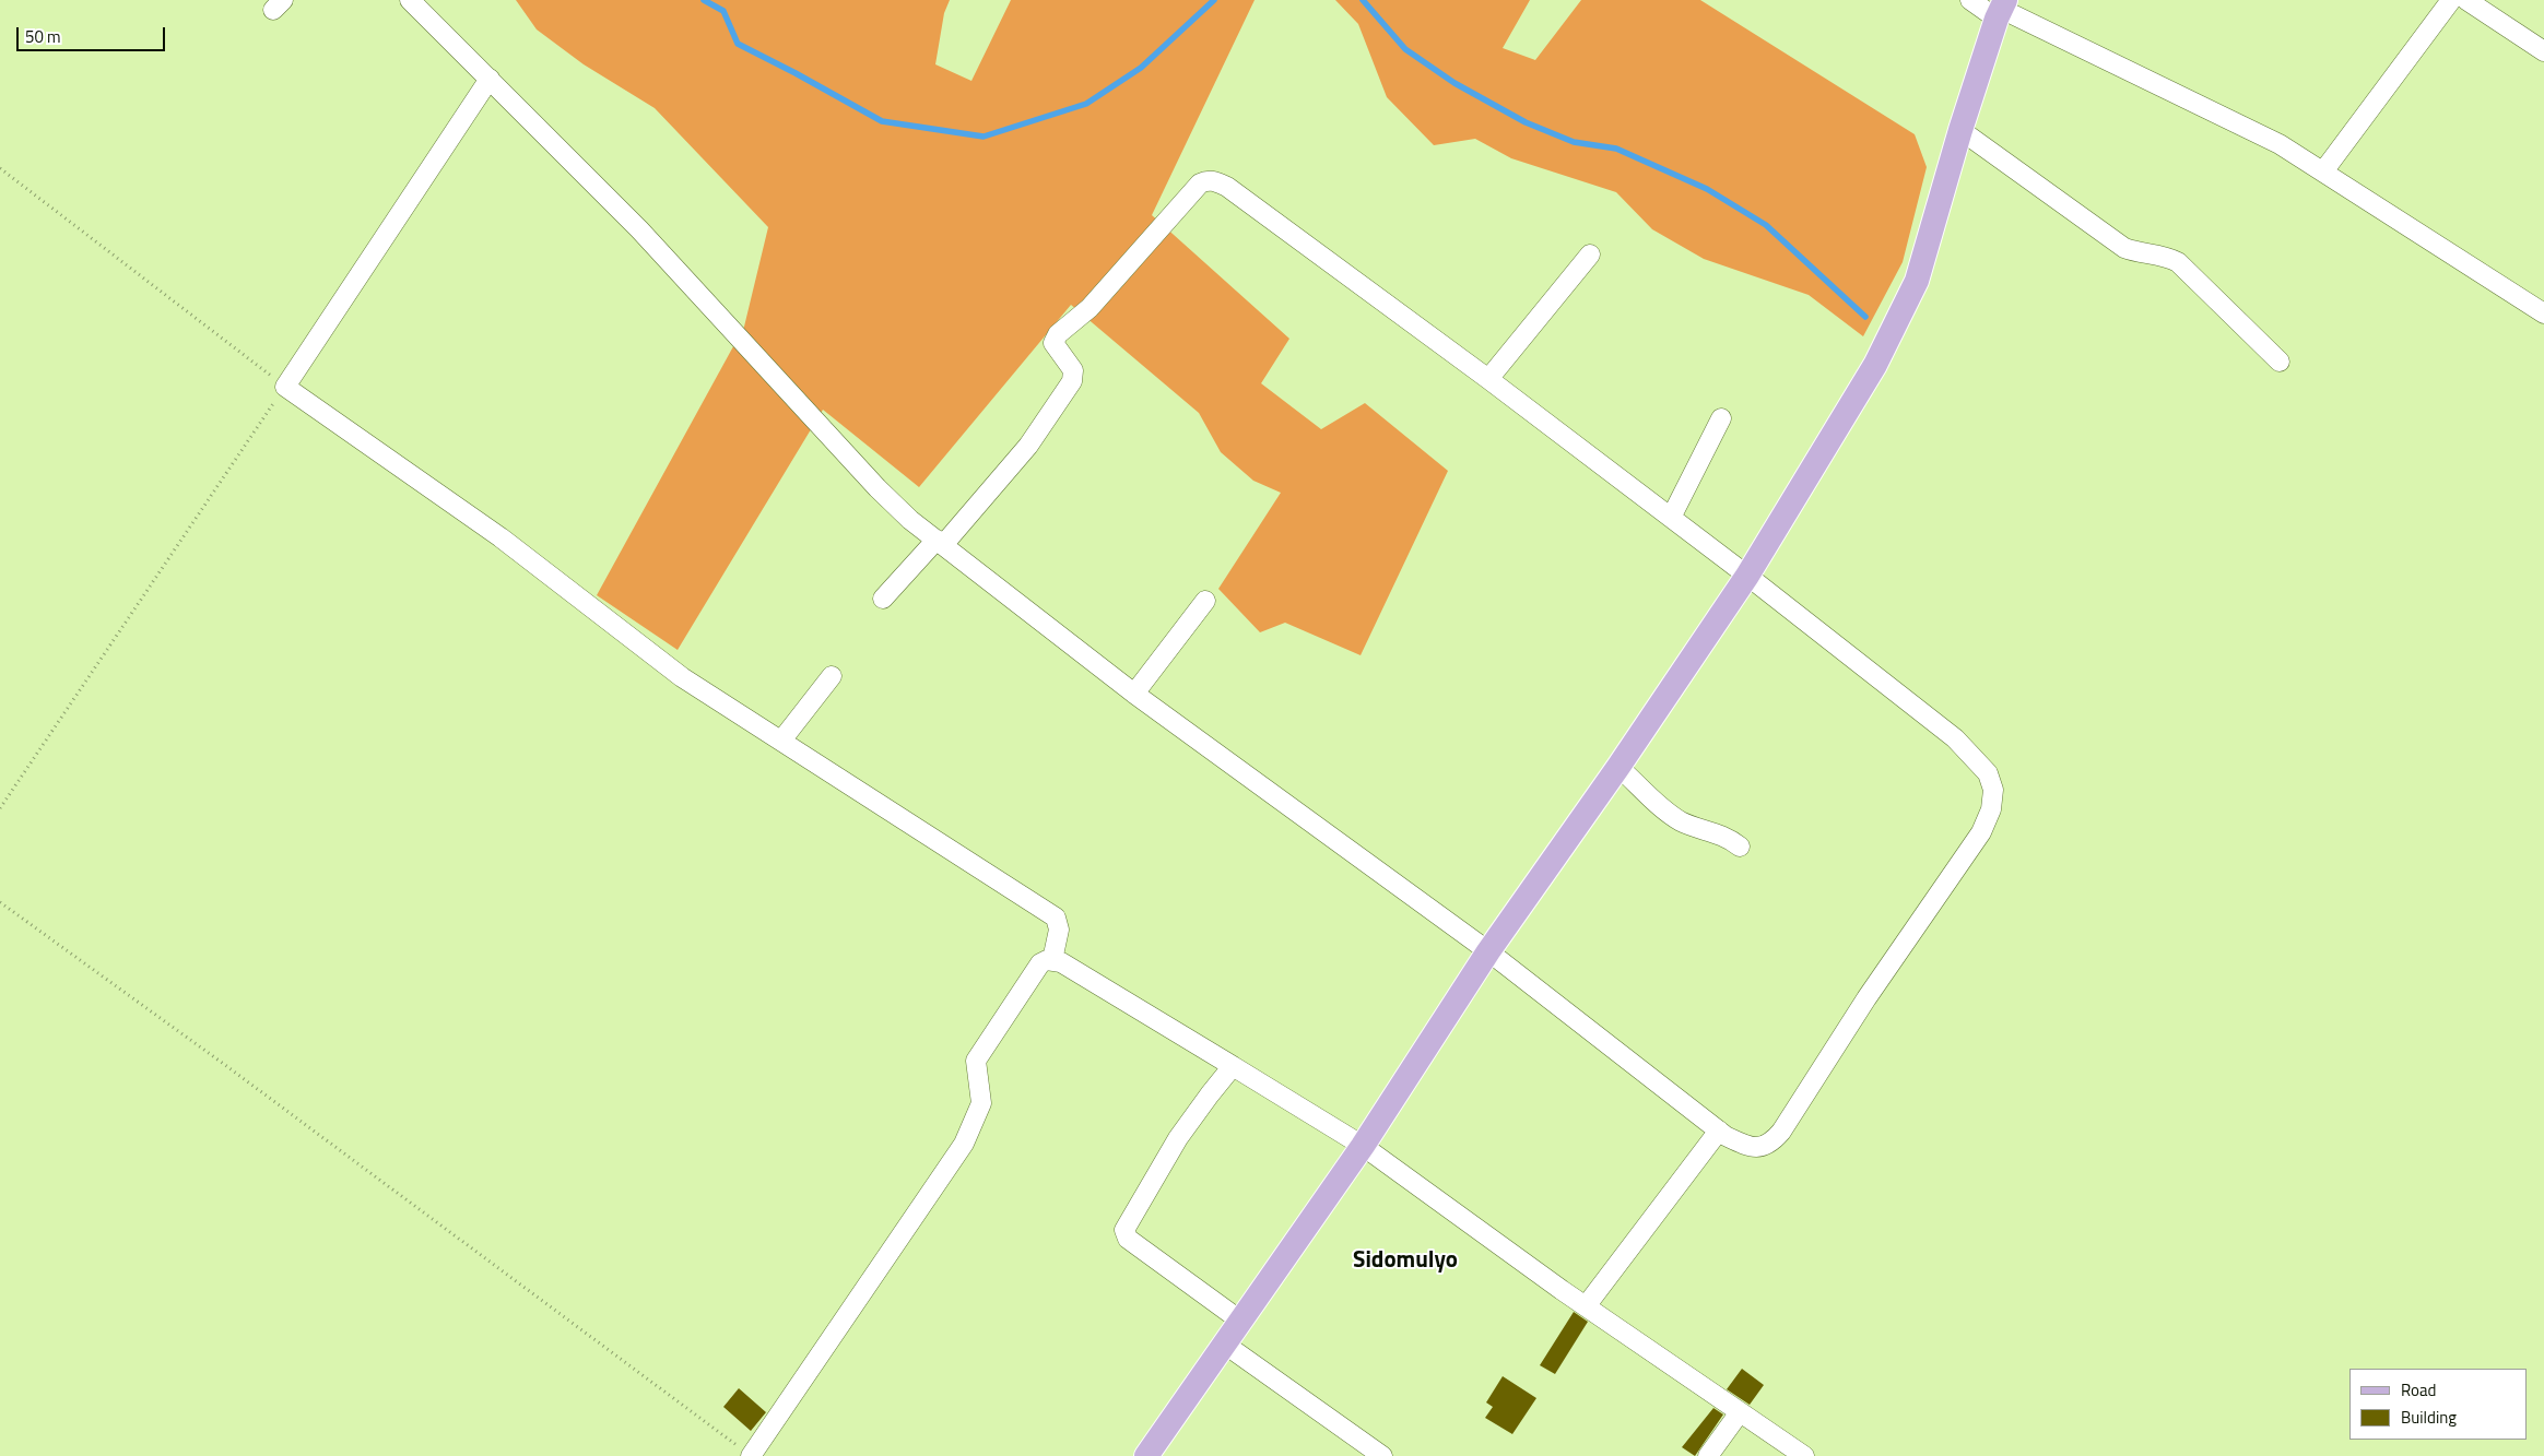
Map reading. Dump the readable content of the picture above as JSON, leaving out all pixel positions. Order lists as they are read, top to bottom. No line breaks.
{"districts":["Sidomulyo"],"legend":["Road","Building"],"scale_bar":"50 m"}
